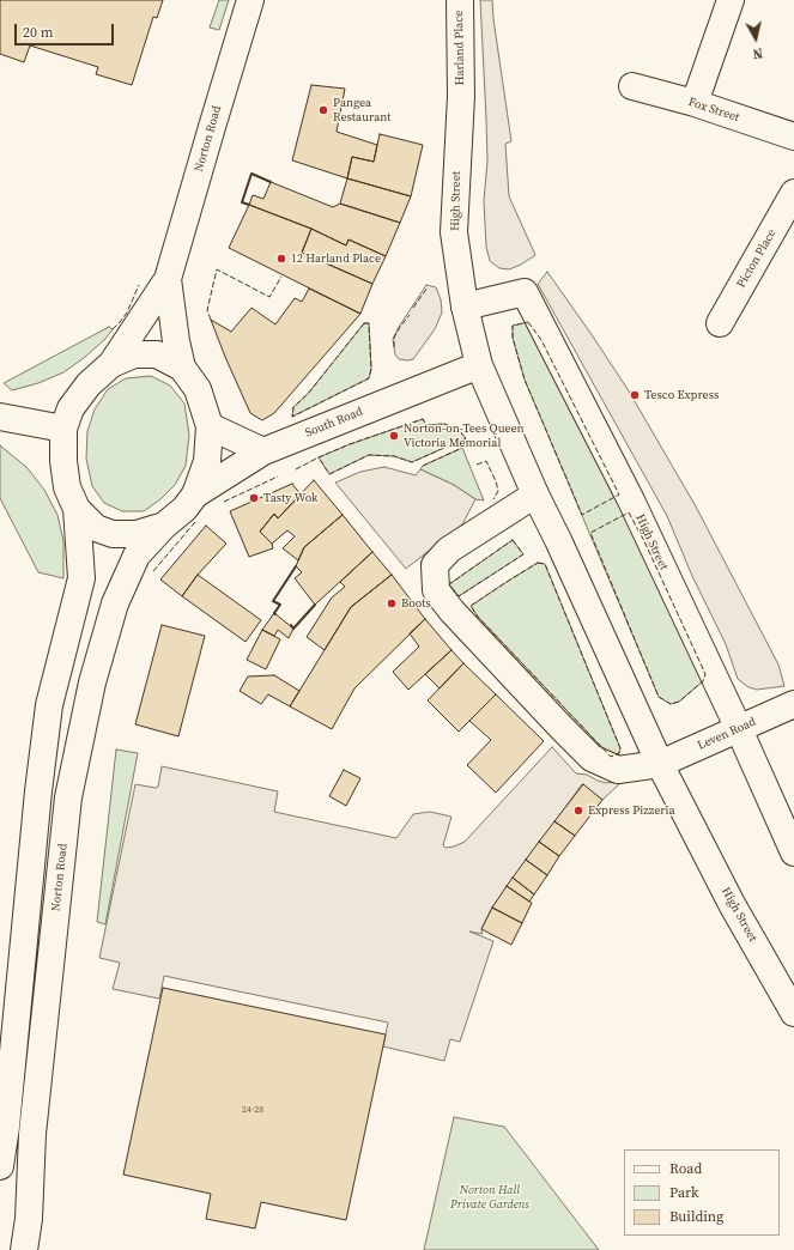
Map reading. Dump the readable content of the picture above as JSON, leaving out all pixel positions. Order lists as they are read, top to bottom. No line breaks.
{"streets":{"main road":["Harland Place","Fox Street","Norton Road","High Street","Picton Place","South Road","Leven Road"]},"crossings":[["Harland Place","High Street"],["Norton Road","South Road"],["High Street","South Road"],["High Street","Leven Road"]],"parks":["Norton Hall Private Gardens"],"places":["Pangea Restaurant","12 Harland Place","Tesco Express","Norton-on-Tees Queen Victoria Memorial","Tasty Wok","Boots","Express Pizzeria"],"house_numbers":["24-28"],"legend":["Road","Park","Building"],"scale_bar":"20 m","north":"bottom"}
